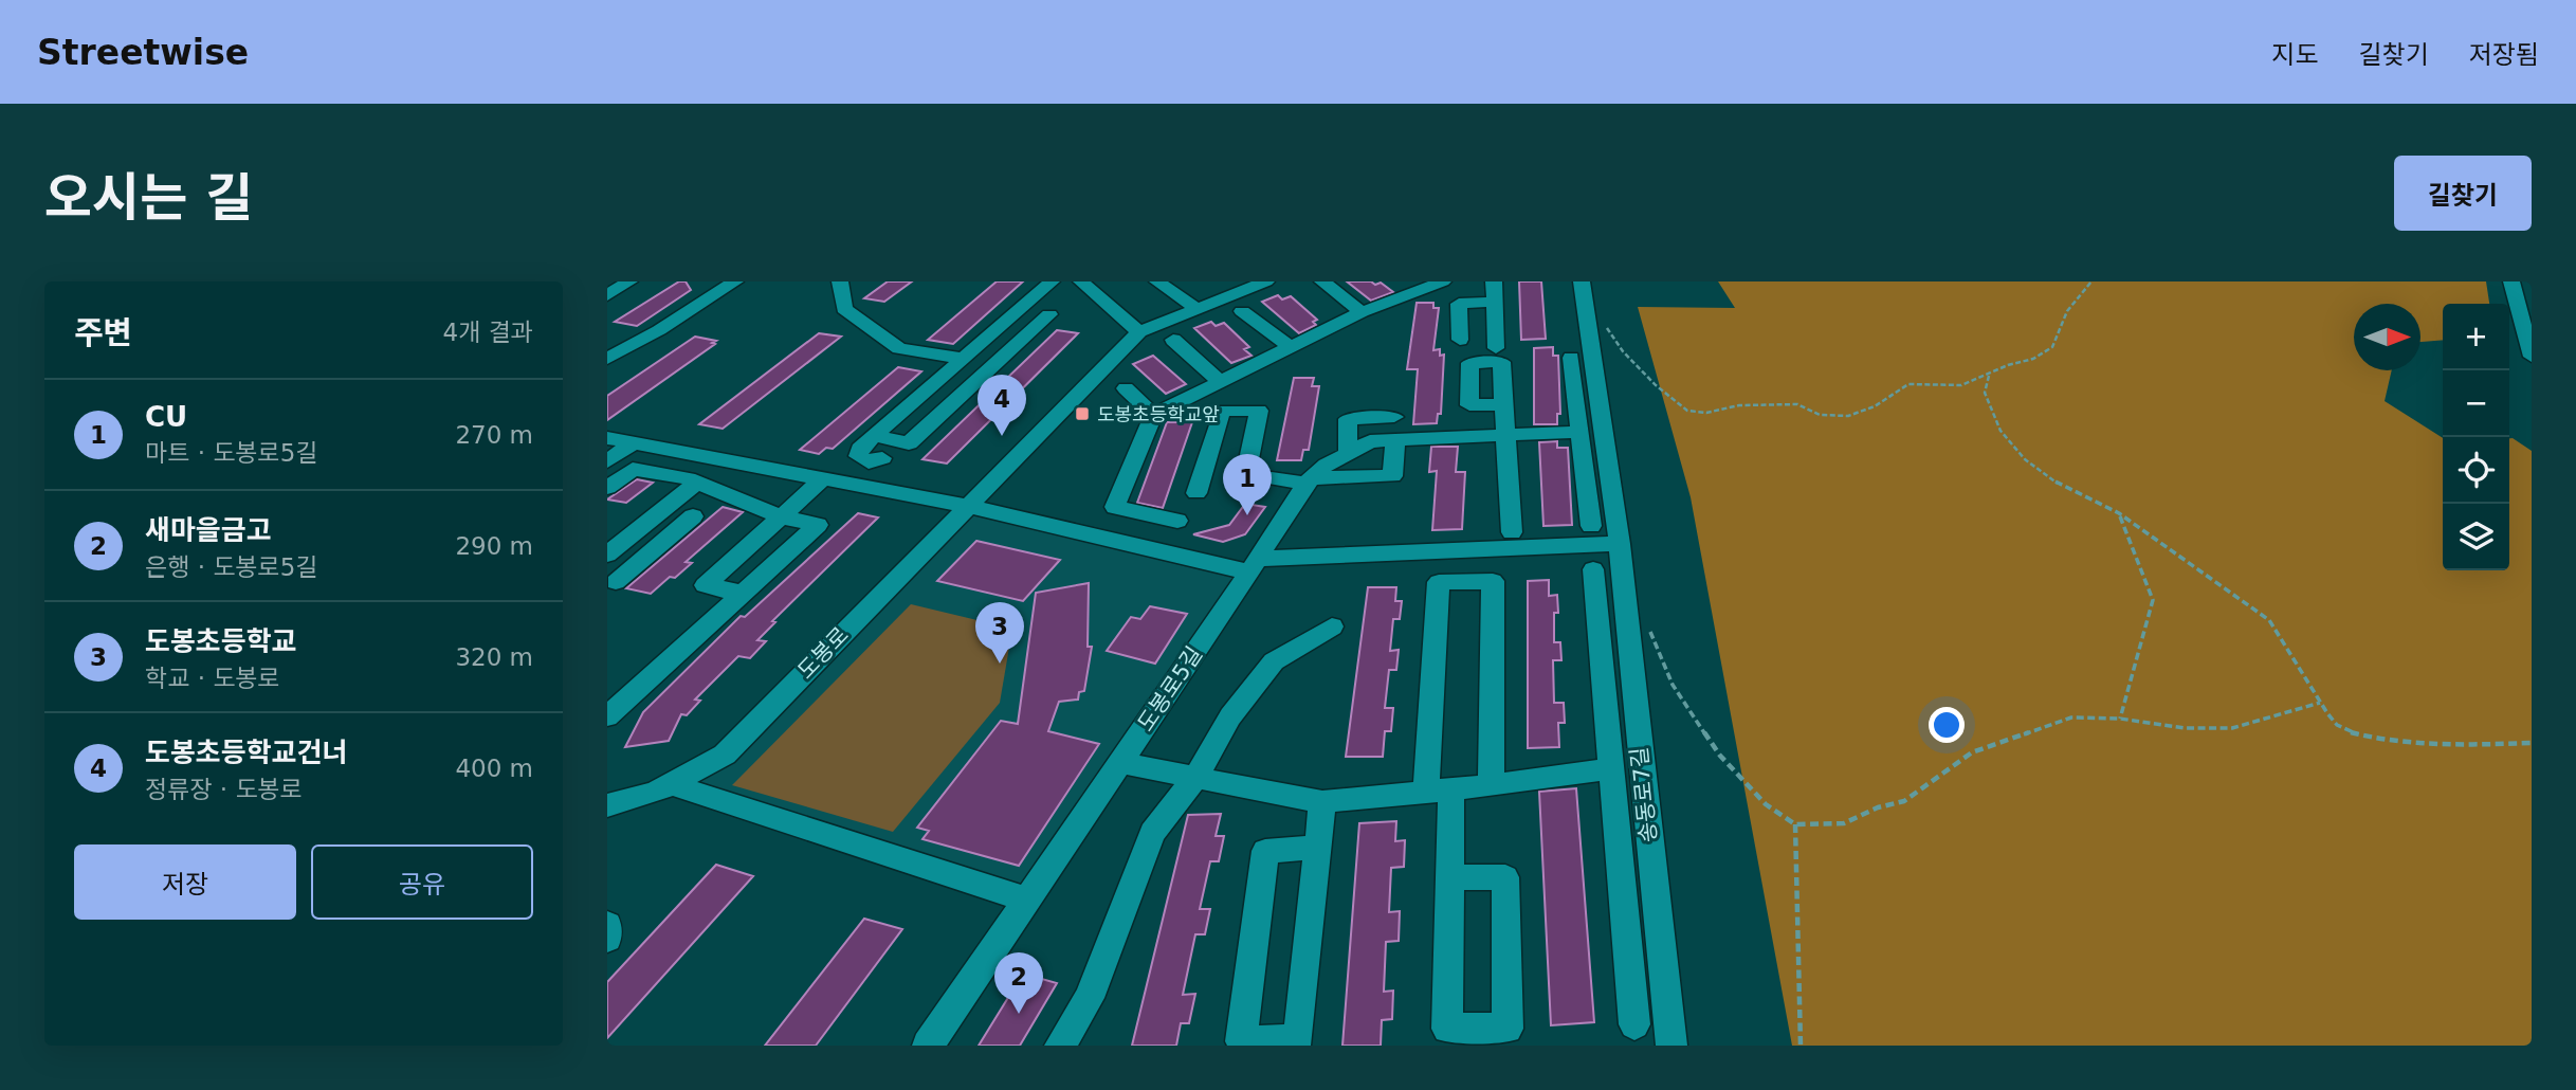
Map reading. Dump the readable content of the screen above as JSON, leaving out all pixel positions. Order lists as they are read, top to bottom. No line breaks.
{"streets":{"street":["도봉로","도봉로5길","송동로7길"]},"places":{"transit":["도봉초등학교앞"]},"north":"right","page":{"header":"Streetwise","nav":["지도","길찾기","저장됨"],"title":"오시는 길","buttons":["길찾기",["저장","공유"]],"heading":["주변","4개 결과"],"map_buttons":["+","−"],"pins":["4","1","3","2"],"list":[{"mark":"1","name":"CU","note":"마트 · 도봉로5길","value":"270 m"},{"mark":"2","name":"새마을금고","note":"은행 · 도봉로5길","value":"290 m"},{"mark":"3","name":"도봉초등학교","note":"학교 · 도봉로","value":"320 m"},{"mark":"4","name":"도봉초등학교건너","note":"정류장 · 도봉로","value":"400 m"}]}}
